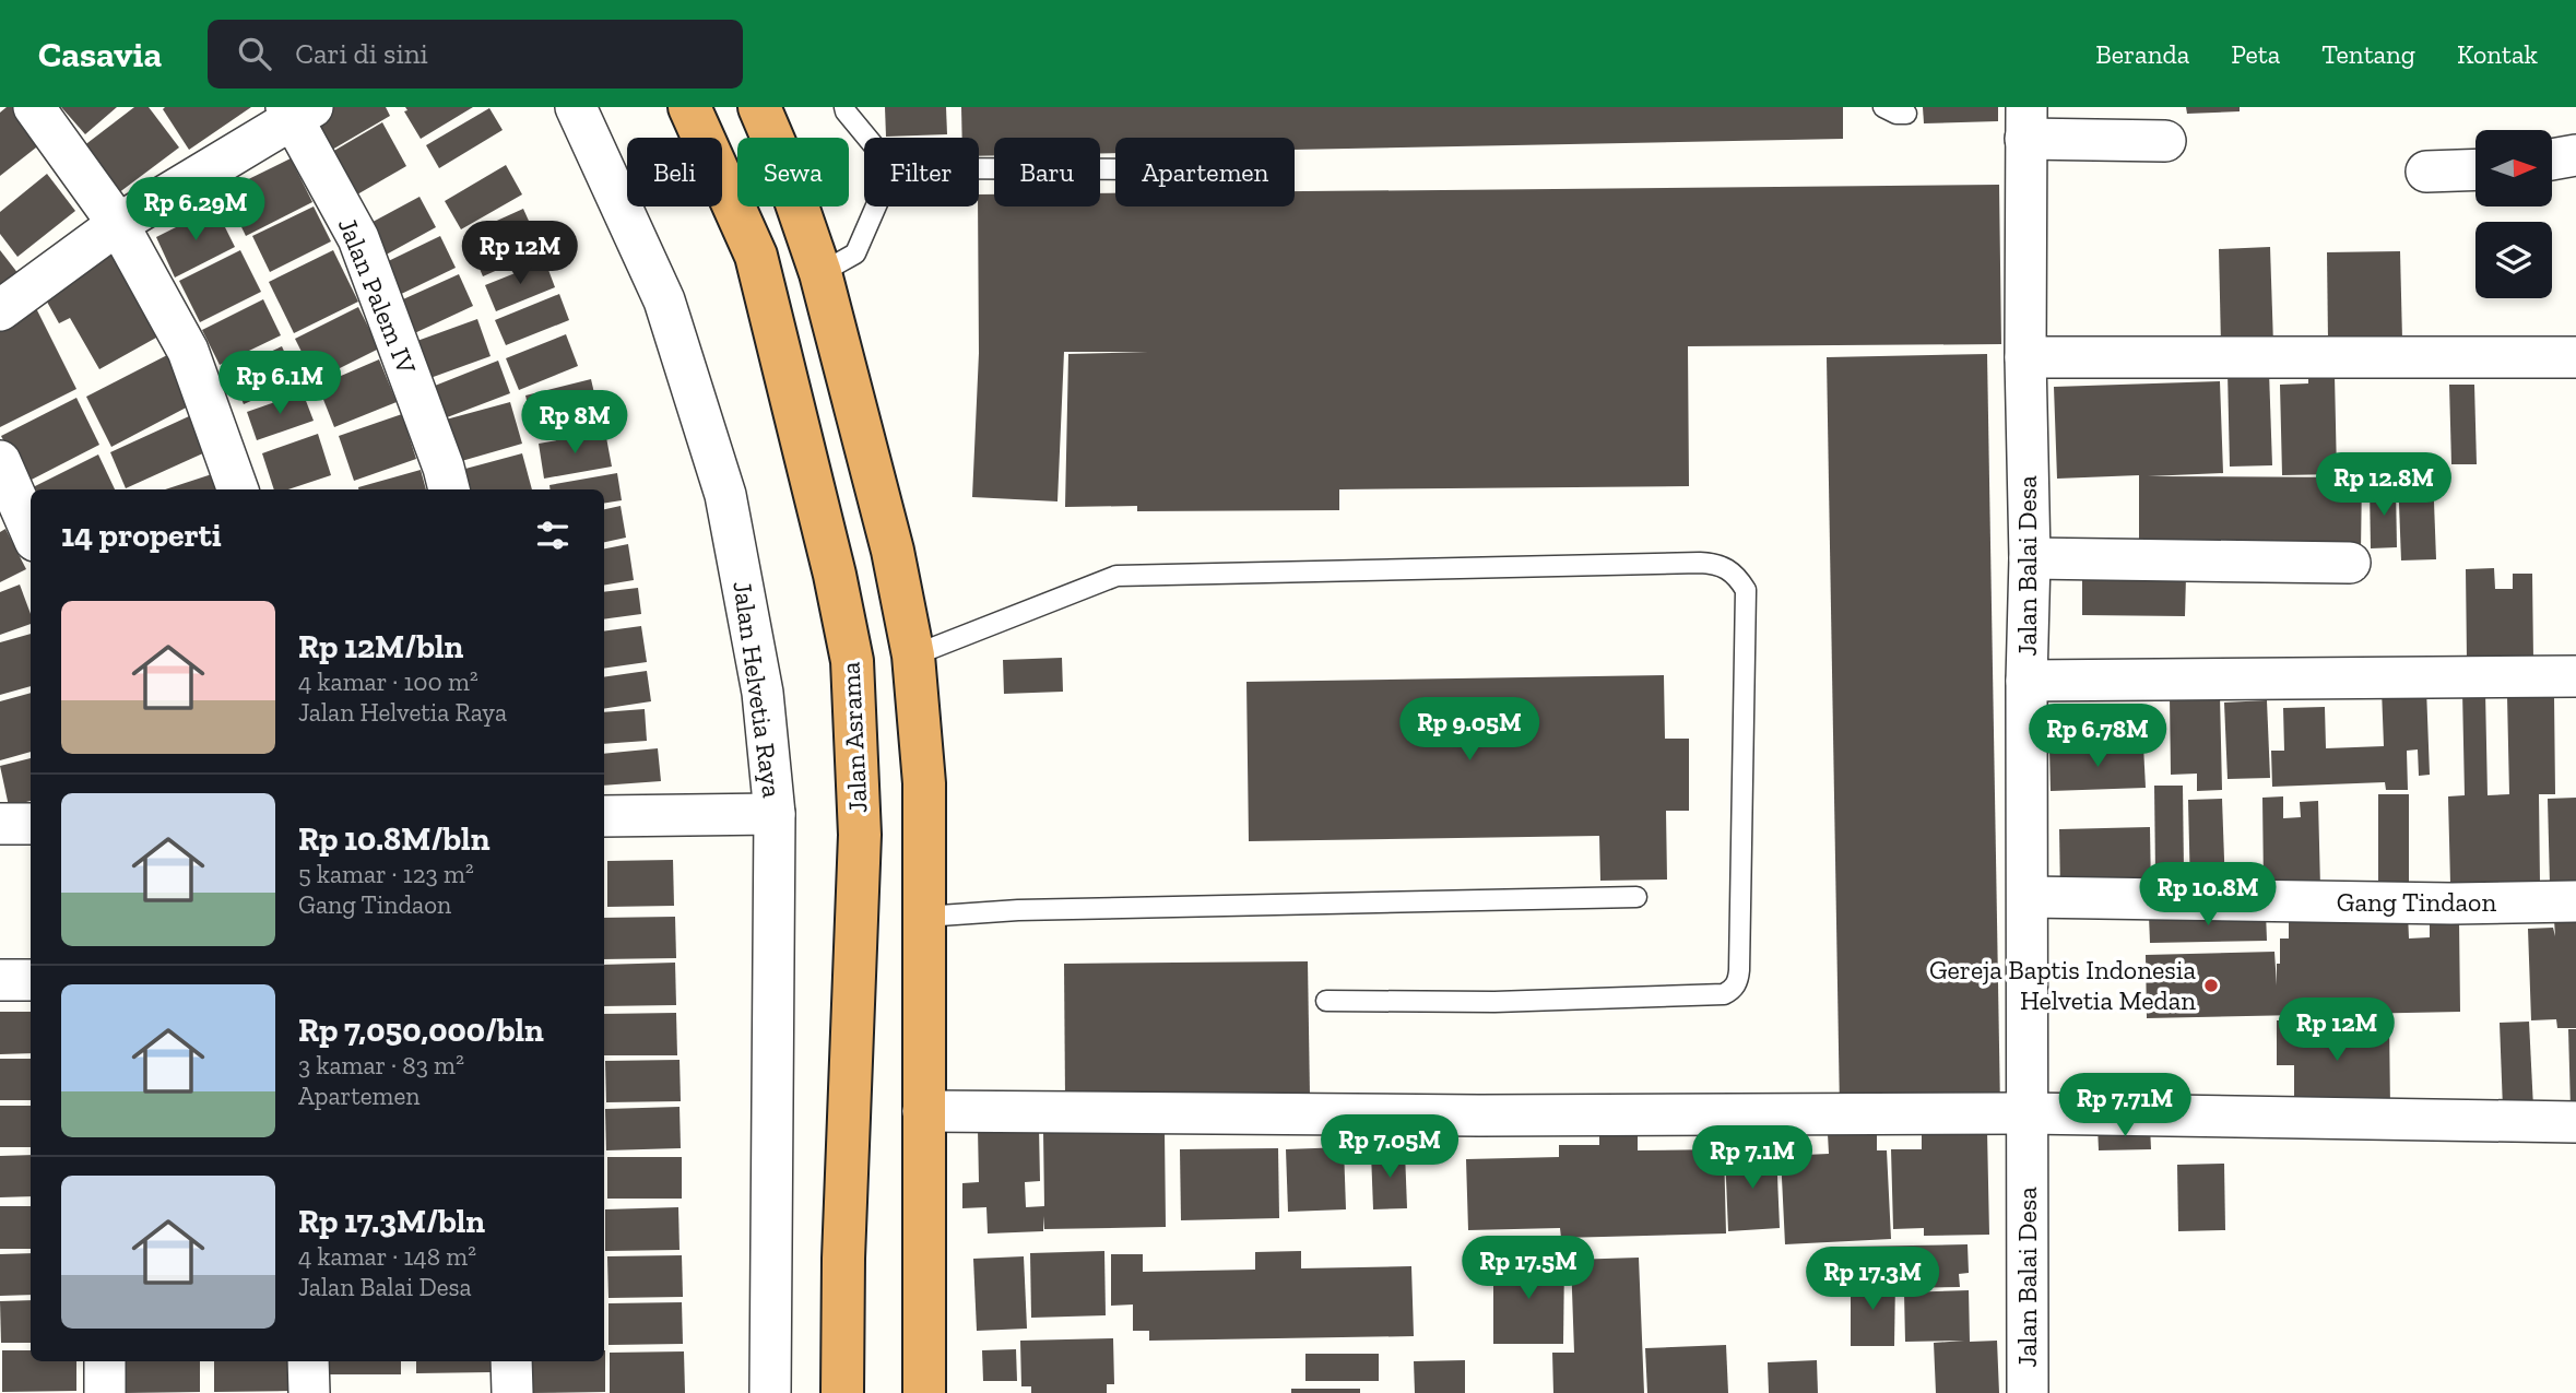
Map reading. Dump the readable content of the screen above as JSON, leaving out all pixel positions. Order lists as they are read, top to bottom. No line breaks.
{"streets":{"highway":["Jalan Asrama"],"street":["Jalan Palem IV","Jalan Balai Desa","Jalan Helvetia Raya","Gang Tindaon"]},"crossings":[["Jalan Balai Desa","Gang Tindaon"]],"places":["Gereja Baptis Indonesia Helvetia Medan"],"north":"right","page":{"header":"Casavia","search":"Cari di sini","nav":["Beranda","Peta","Tentang","Kontak"],"chip":["Beli","Sewa","Filter","Baru","Apartemen"],"price":["Rp 6.29M","Rp 12M","Rp 6.1M","Rp 8M","Rp 12.8M","Rp 9.05M","Rp 6.78M","Rp 10.8M","Rp 12M","Rp 7.71M","Rp 7.05M","Rp 7.1M","Rp 17.5M","Rp 17.3M"],"heading":"14 properti","list":[{"name":"Rp 12M/bln","note":"4 kamar · 100 m² · Jalan Helvetia Raya"},{"name":"Rp 10.8M/bln","note":"5 kamar · 123 m² · Gang Tindaon"},{"name":"Rp 7,050,000/bln","note":"3 kamar · 83 m² · Apartemen"},{"name":"Rp 17.3M/bln","note":"4 kamar · 148 m² · Jalan Balai Desa"}]}}
